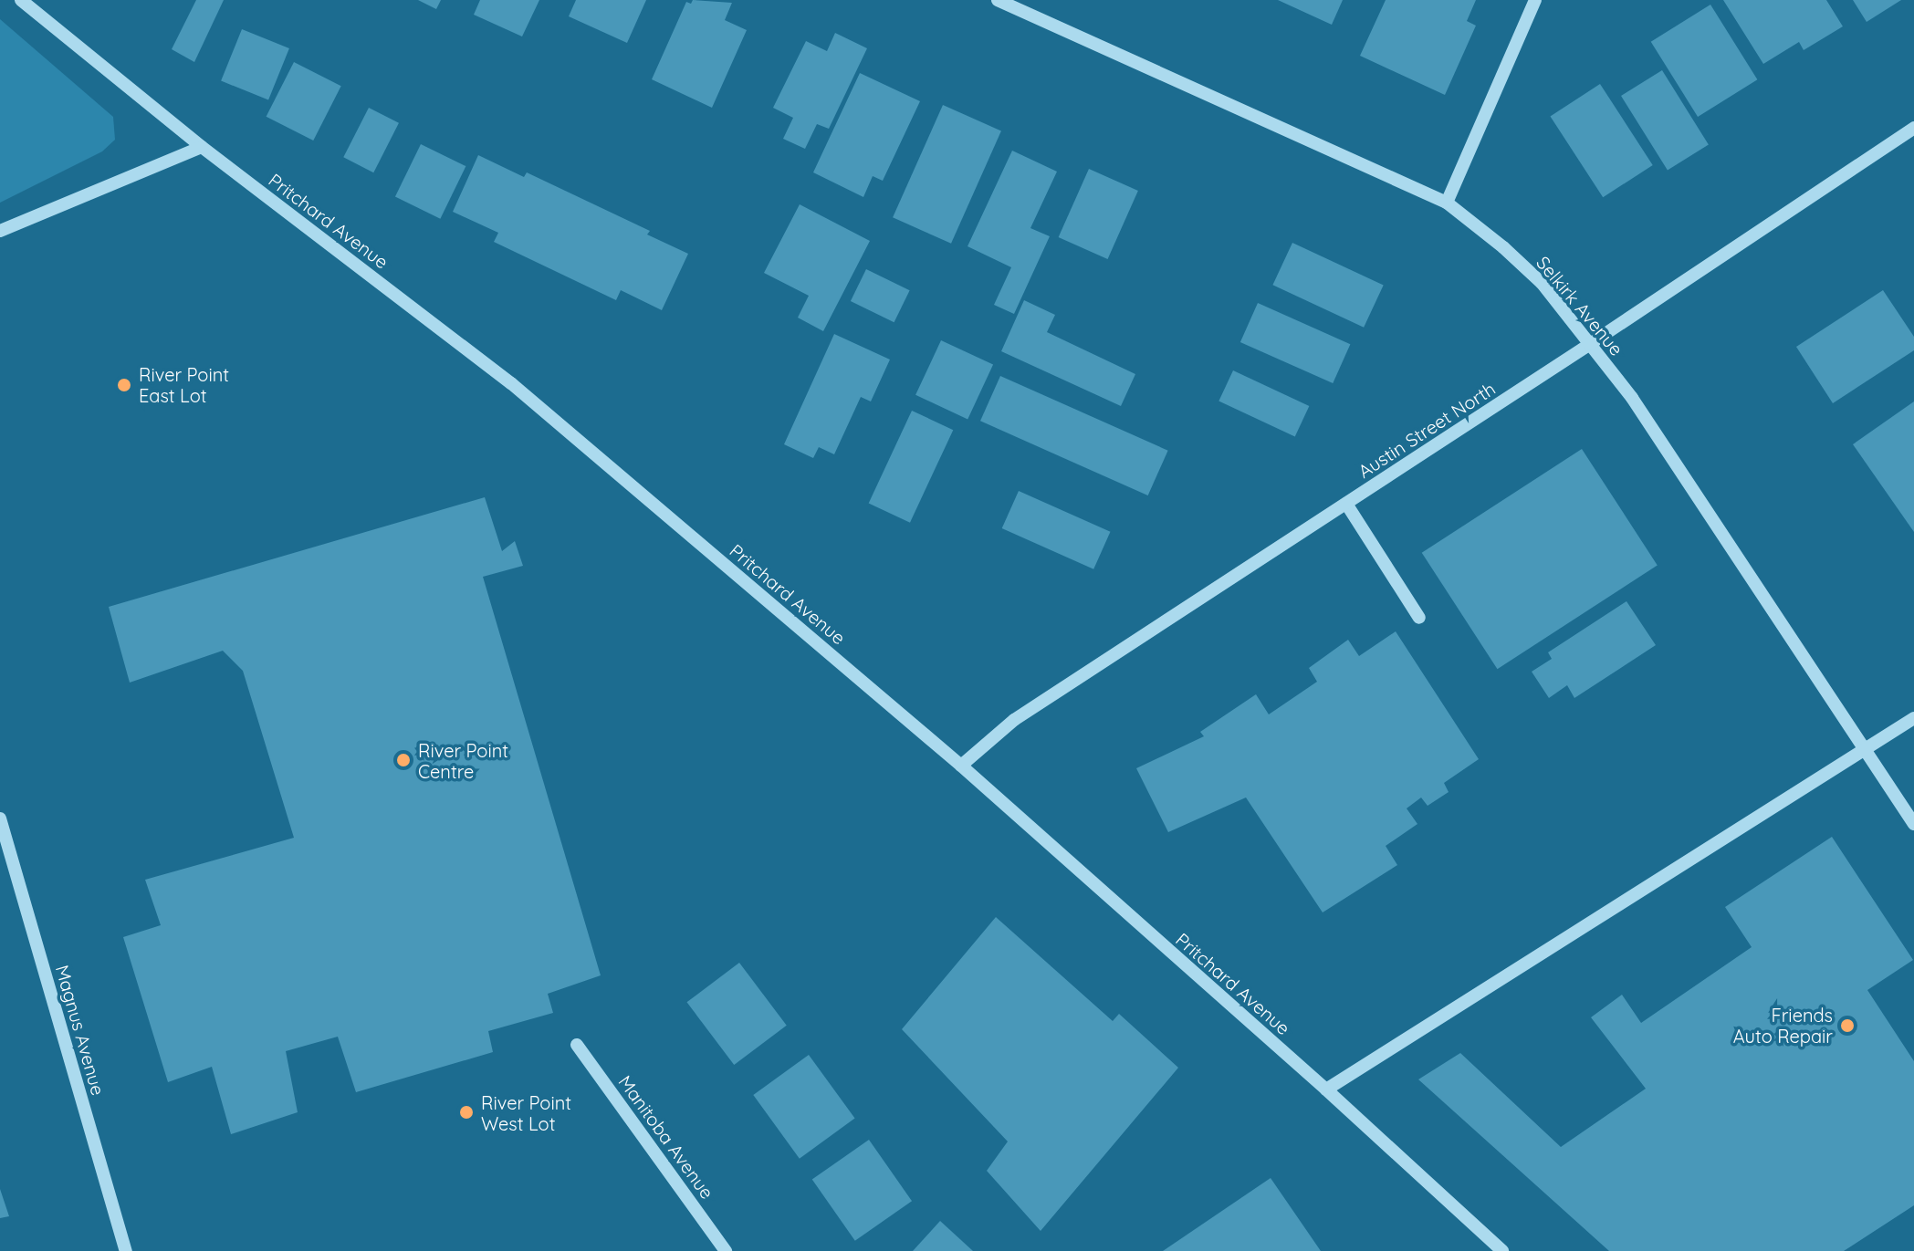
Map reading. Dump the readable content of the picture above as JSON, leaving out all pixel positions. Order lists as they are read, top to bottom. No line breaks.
{"streets":{"street":["Pritchard Avenue","Selkirk Avenue","Austin Street North","Magnus Avenue","Manitoba Avenue"]},"crossings":[["Pritchard Avenue","Austin Street North"],["Selkirk Avenue","Austin Street North"]],"places":["River Point East Lot","River Point Centre","Friends Auto Repair","River Point West Lot"]}
